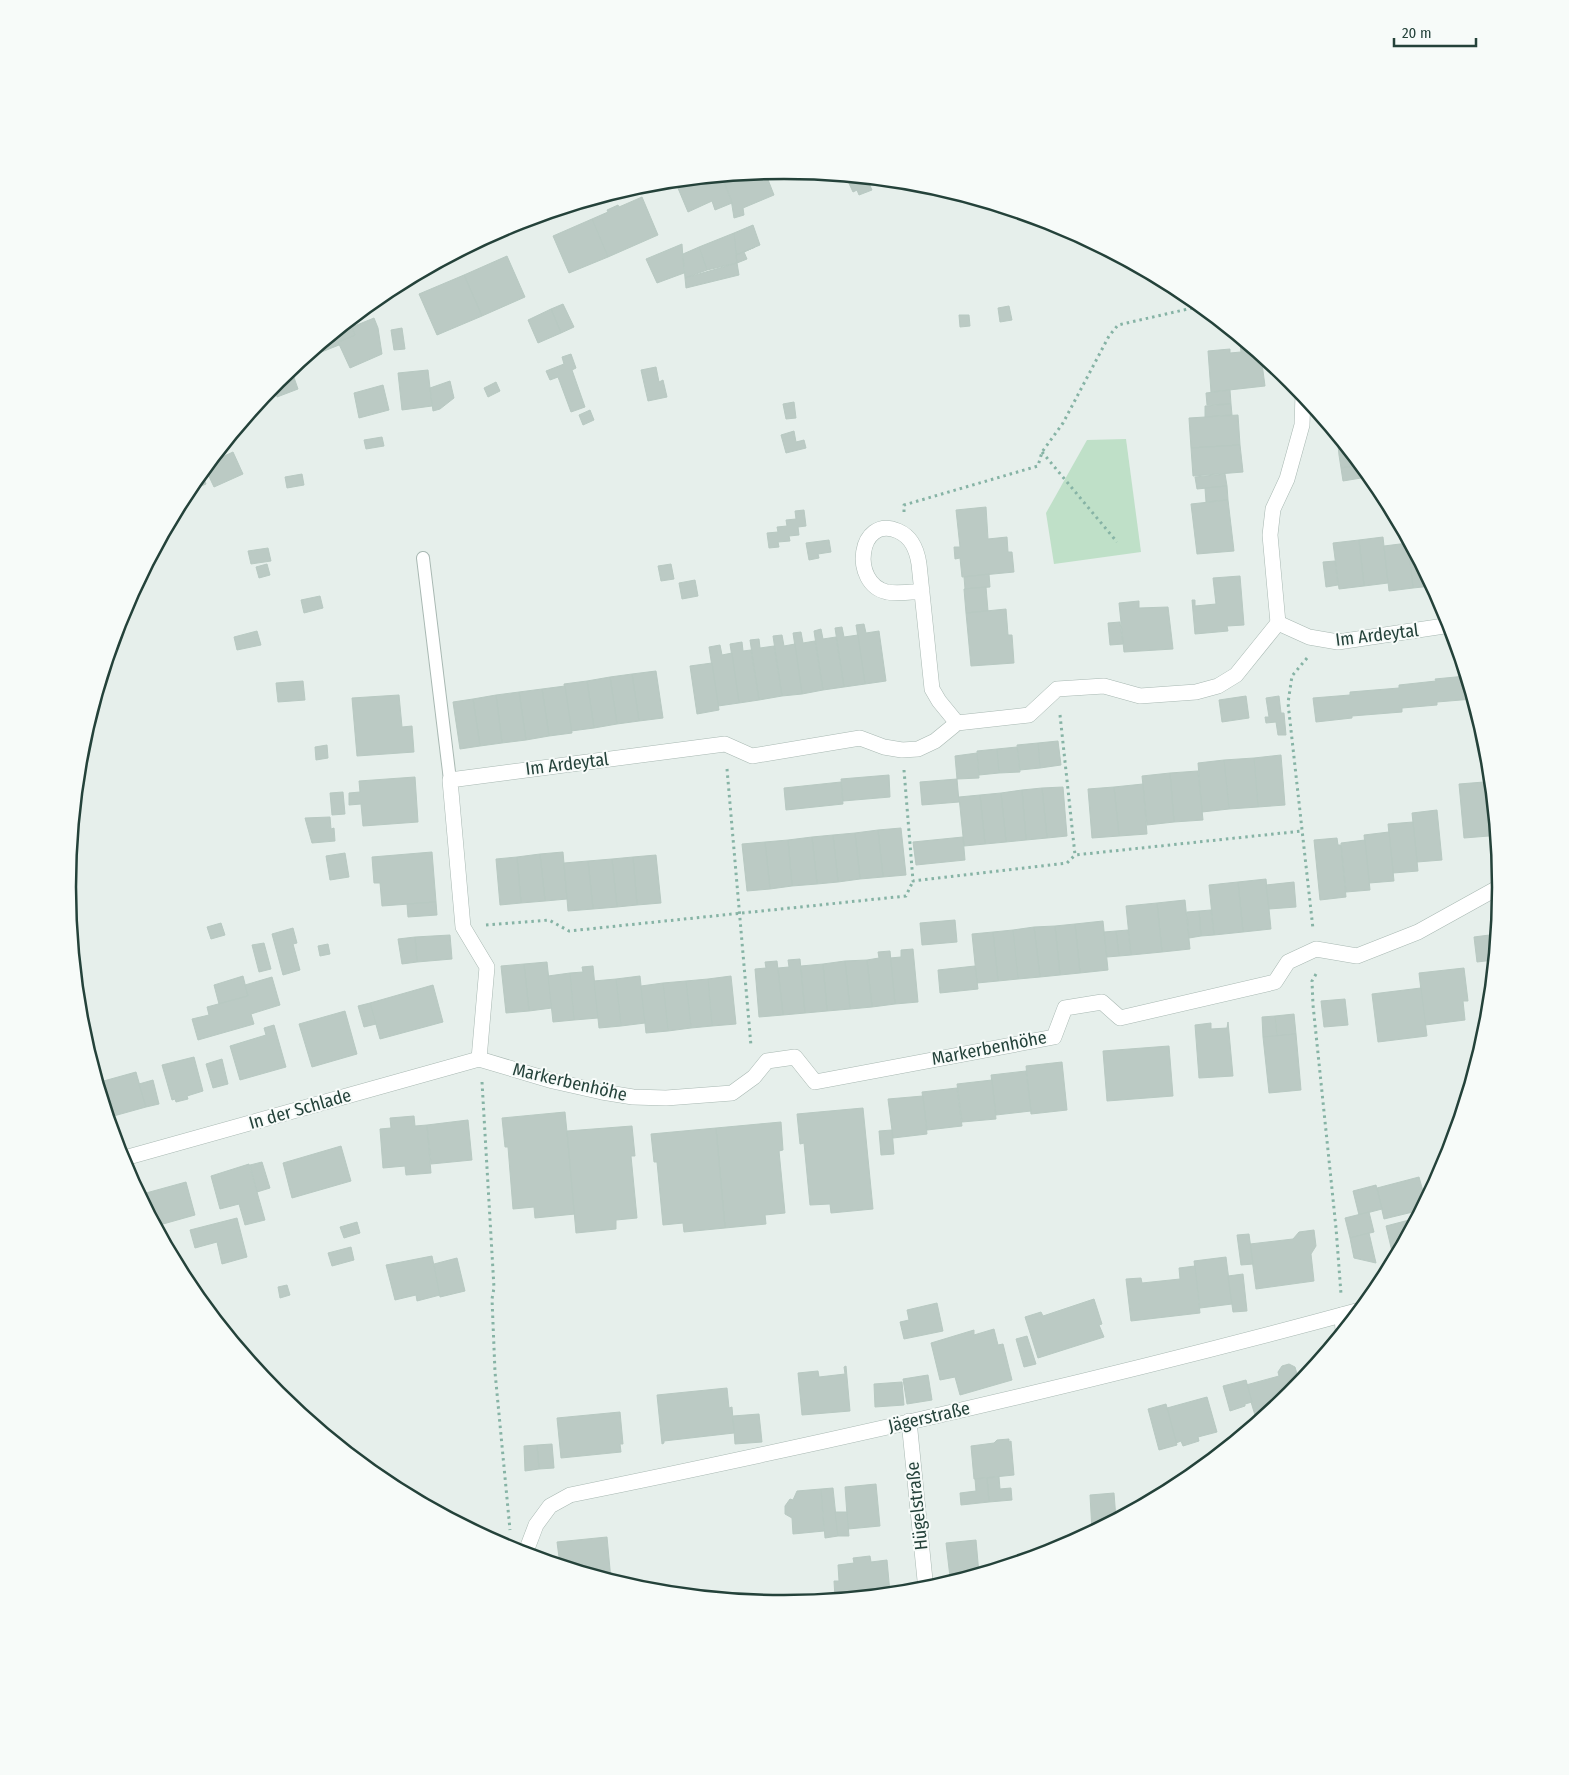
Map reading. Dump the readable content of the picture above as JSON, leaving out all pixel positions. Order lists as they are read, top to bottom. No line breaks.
{"streets":{"street":["Im Ardeytal","Markerbenhöhe","In der Schlade","Jägerstraße","Hügelstraße"]},"crossings":[["Markerbenhöhe","In der Schlade"],["Jägerstraße","Hügelstraße"]],"scale_bar":"20 m"}
